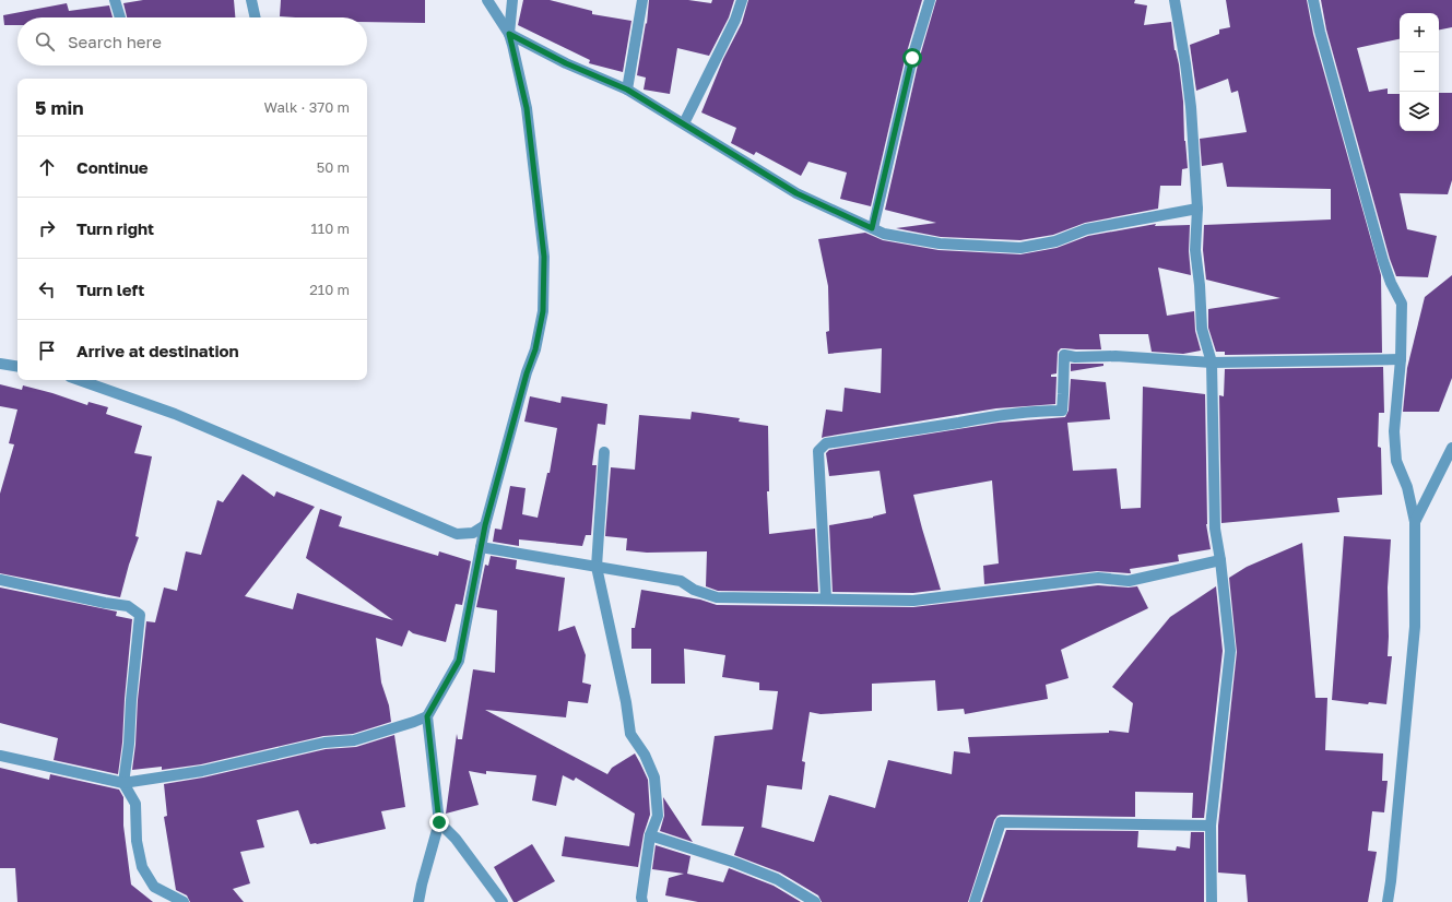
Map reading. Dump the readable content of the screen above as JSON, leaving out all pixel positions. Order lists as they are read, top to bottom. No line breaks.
{"page":{"map_buttons":["+","−"],"search":"Search here","heading":["5 min","Walk · 370 m"],"list":[["Continue","50 m"],["Turn right","110 m"],["Turn left","210 m"],"Arrive at destination"]}}
